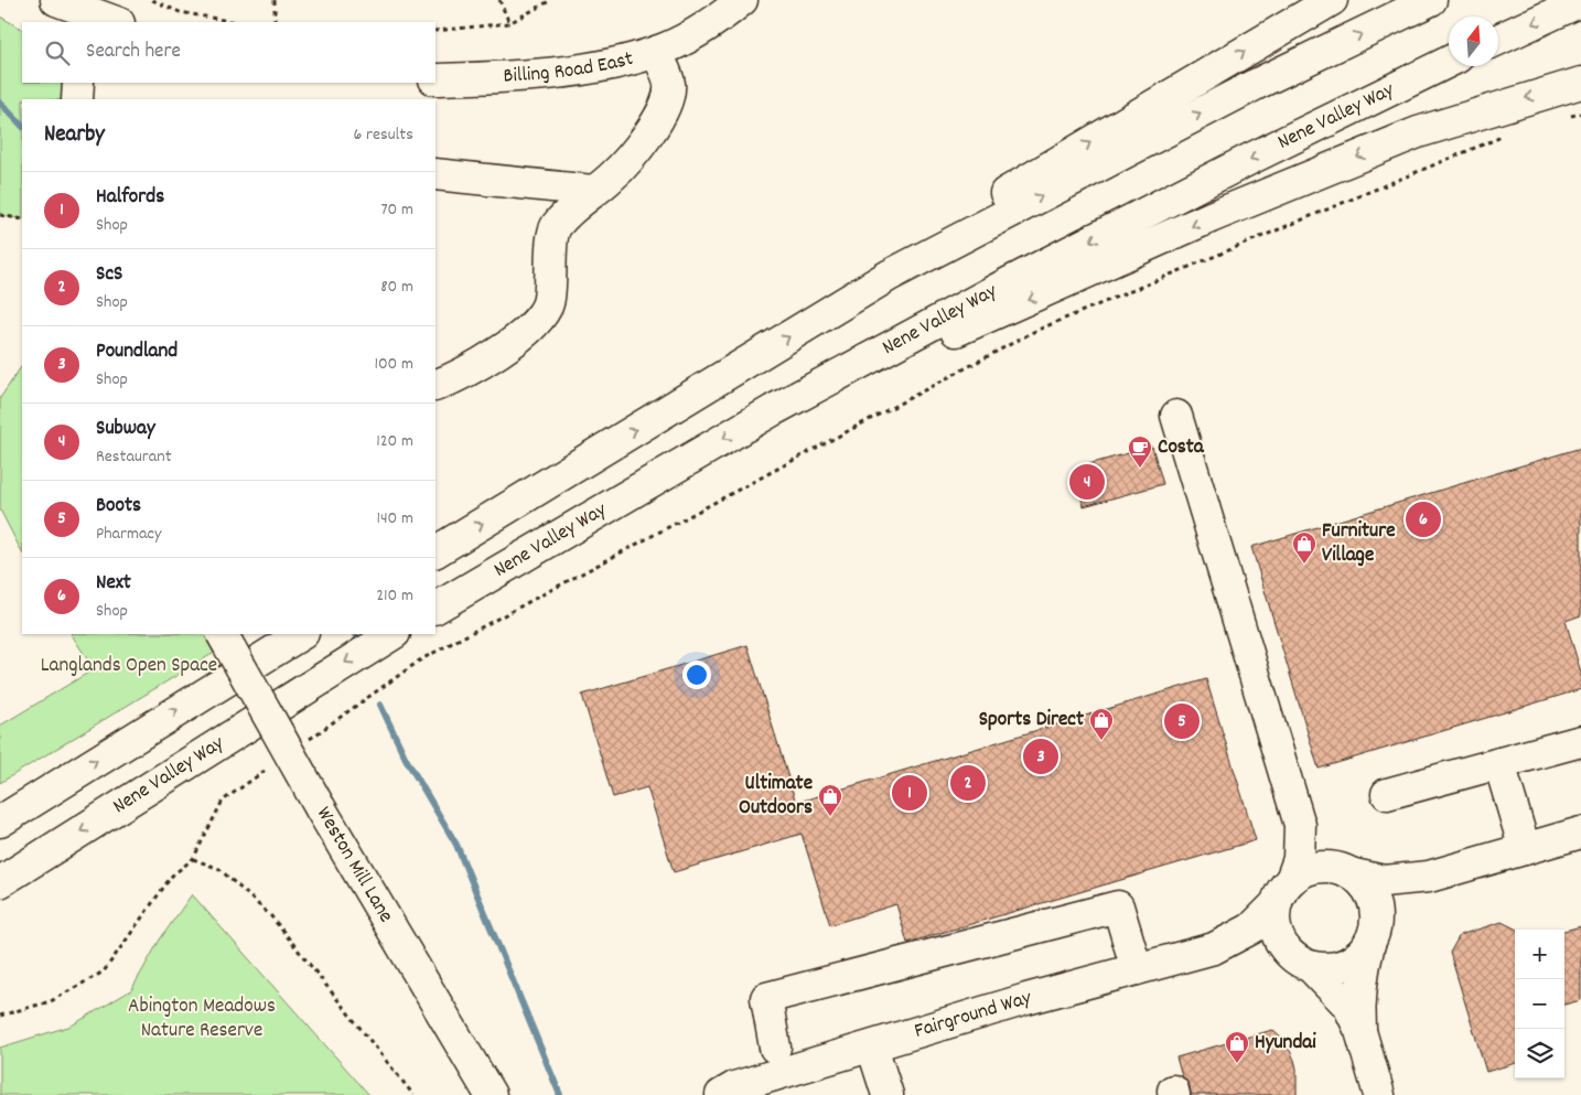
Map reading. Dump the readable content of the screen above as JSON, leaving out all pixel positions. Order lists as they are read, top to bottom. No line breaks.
{"streets":{"main road":["Billing Road East","Nene Valley Way","Weston Mill Lane","Fairground Way"]},"parks":["Langlands Open Space","Abington Meadows Nature Reserve"],"places":{"cafe":["Costa"],"shop":["Furniture Village","Sports Direct","Ultimate Outdoors","Hyundai"]},"north":"top","page":{"search":"Search here","heading":["Nearby","6 results"],"list":[{"mark":"1","name":"Halfords","note":"Shop","value":"70 m"},{"mark":"2","name":"ScS","note":"Shop","value":"80 m"},{"mark":"3","name":"Poundland","note":"Shop","value":"100 m"},{"mark":"4","name":"Subway","note":"Restaurant","value":"120 m"},{"mark":"5","name":"Boots","note":"Pharmacy","value":"140 m"},{"mark":"6","name":"Next","note":"Shop","value":"210 m"}],"pins":["4","6","5","3","2","1"],"map_buttons":["+","−"]}}
